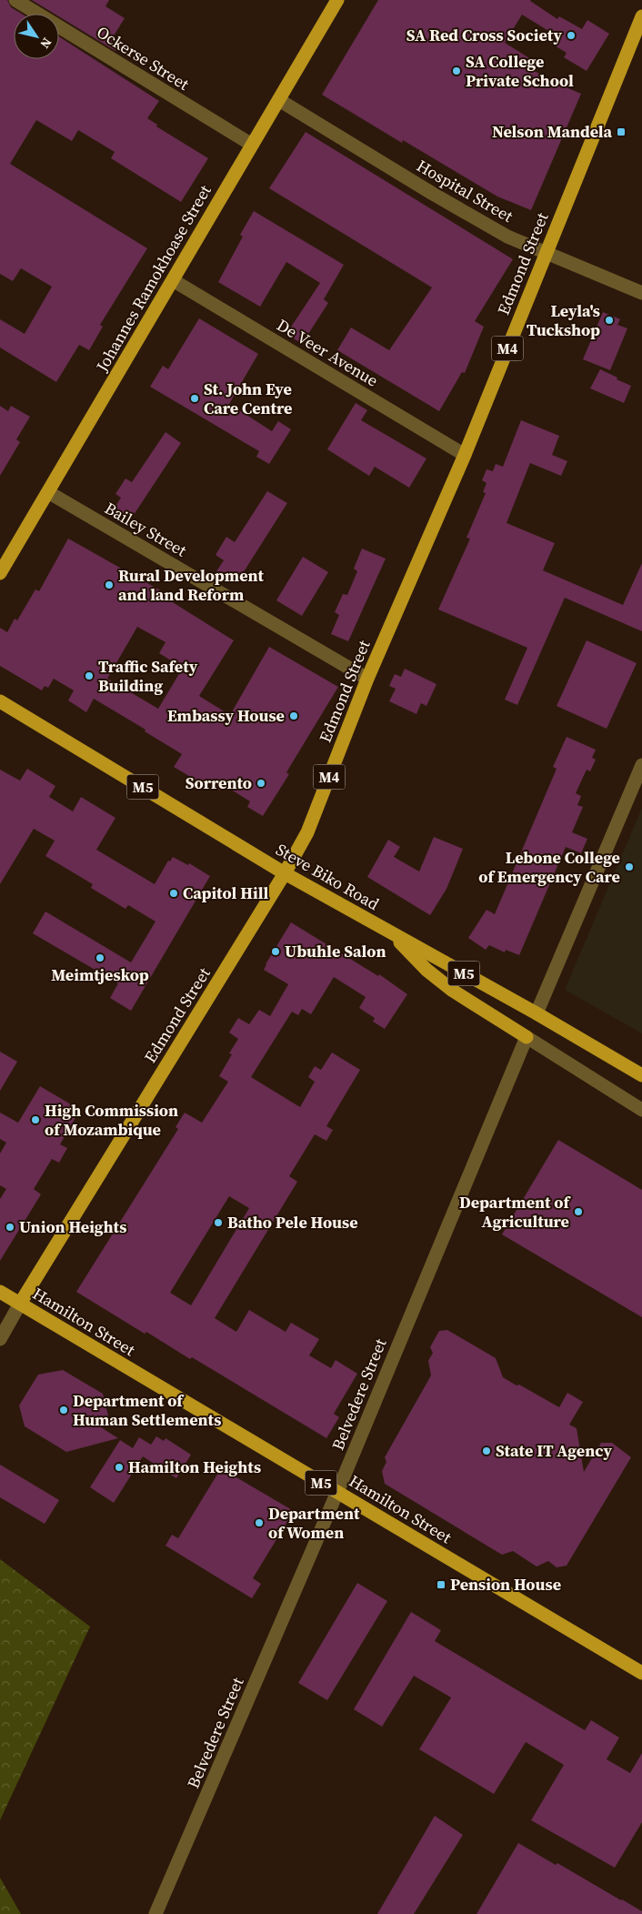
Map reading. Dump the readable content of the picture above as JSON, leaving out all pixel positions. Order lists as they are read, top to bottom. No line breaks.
{"streets":{"main road":["Edmond Street","Johannes Ramokhoase Street","M4","M5","Steve Biko Road","Hamilton Street"],"street":["Ockerse Street","Hospital Street","De Veer Avenue","Bailey Street","Belvedere Street"]},"crossings":[["Ockerse Street","Johannes Ramokhoase Street"],["Hospital Street","Edmond Street"],["Hospital Street","Johannes Ramokhoase Street"],["Edmond Street","De Veer Avenue"],["Edmond Street","Bailey Street"],["Edmond Street","Steve Biko Road"],["Edmond Street","Hamilton Street"],["Johannes Ramokhoase Street","De Veer Avenue"],["Johannes Ramokhoase Street","Bailey Street"],["Hamilton Street","Belvedere Street"]],"places":{"other":["SA Red Cross Society","SA College Private School","Leyla's Tuckshop","St. John Eye Care Centre","Rural Development and land Reform","Traffic Safety Building","Embassy House","Sorrento","Lebone College of Emergency Care","Capitol Hill","Ubuhle Salon","Meimtjeskop","High Commission of Mozambique","Department of Agriculture","Batho Pele House","Union Heights","Department of Human Settlements","State IT Agency","Hamilton Heights","Department of Women"],"transit":["Nelson Mandela","Pension House"]},"north":"bottom right"}
